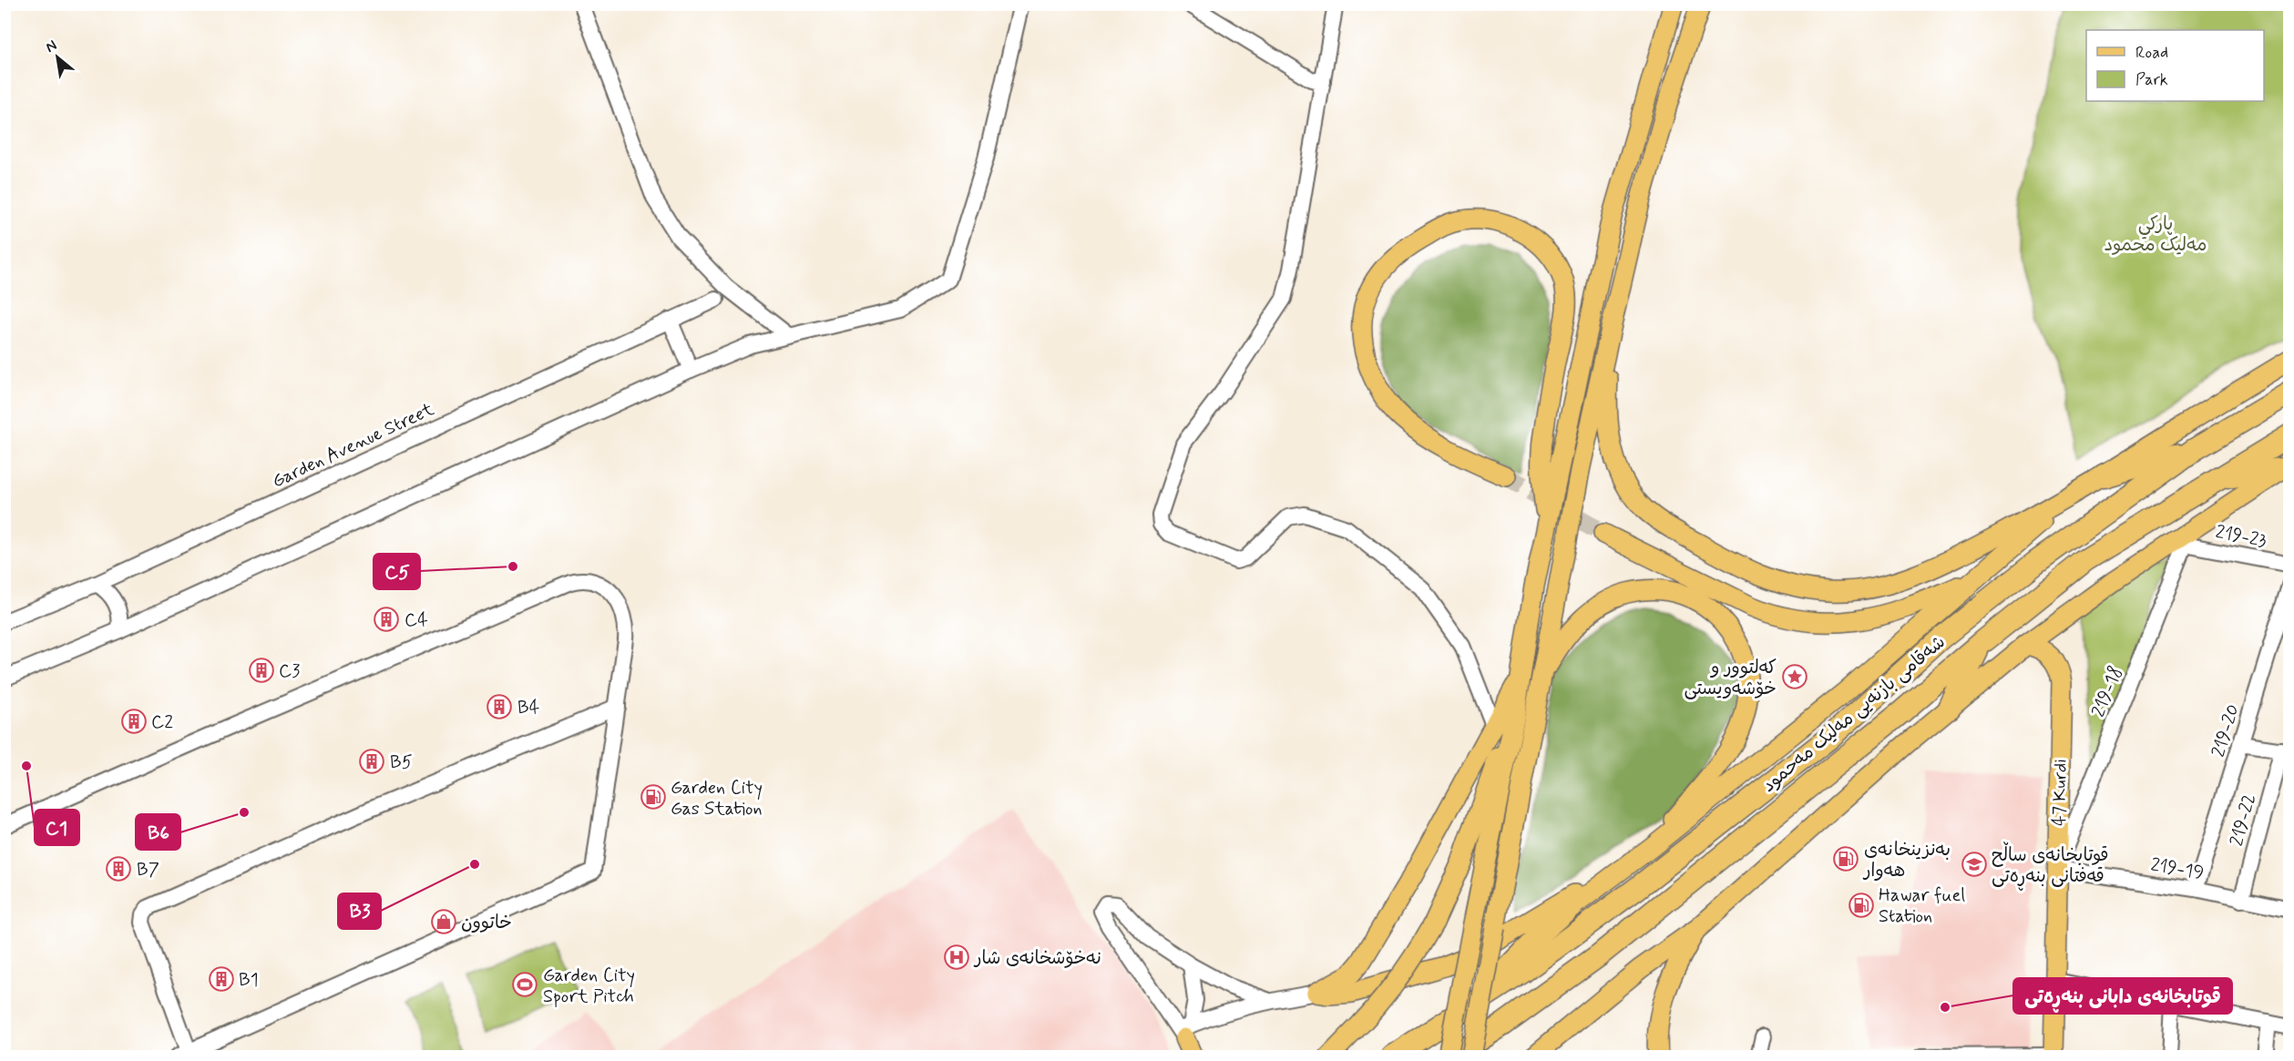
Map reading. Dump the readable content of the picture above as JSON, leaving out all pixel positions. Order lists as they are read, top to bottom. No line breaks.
{"streets":{"highway":["شەقامی بازنەیی مەلیک مەحمود"],"main road":["47 Kurdi"],"street":["Garden Avenue Street","219-23","219-18","219-20","219-22","219-19"]},"crossings":[["219-23","219-18"],["219-18","47 Kurdi"],["219-18","219-19"],["219-20","219-19"],["47 Kurdi","219-19"],["219-22","219-19"]],"parks":["پارکي مەليک محمود"],"places":{"other":["C5","C1","B6","B3","قوتابخانەی دابانی بنەڕەتی"],"building":["C4","C3","B4","C2","B5","B7","B1"],"place":["کەلتوور و خۆشەویستی"],"fuel station":["Garden City Gas Station","بەنزینخانەی ھەوار","Hawar fuel Station"],"school or university":["قوتابخانەی ساڵح قەفتانی بنەڕەتی"],"shop":["خاتوون"],"hospital":["نەخۆشخانەی شار"],"sports":["Garden City Sport Pitch"]},"legend":["Road","Park"],"north":"top left"}
